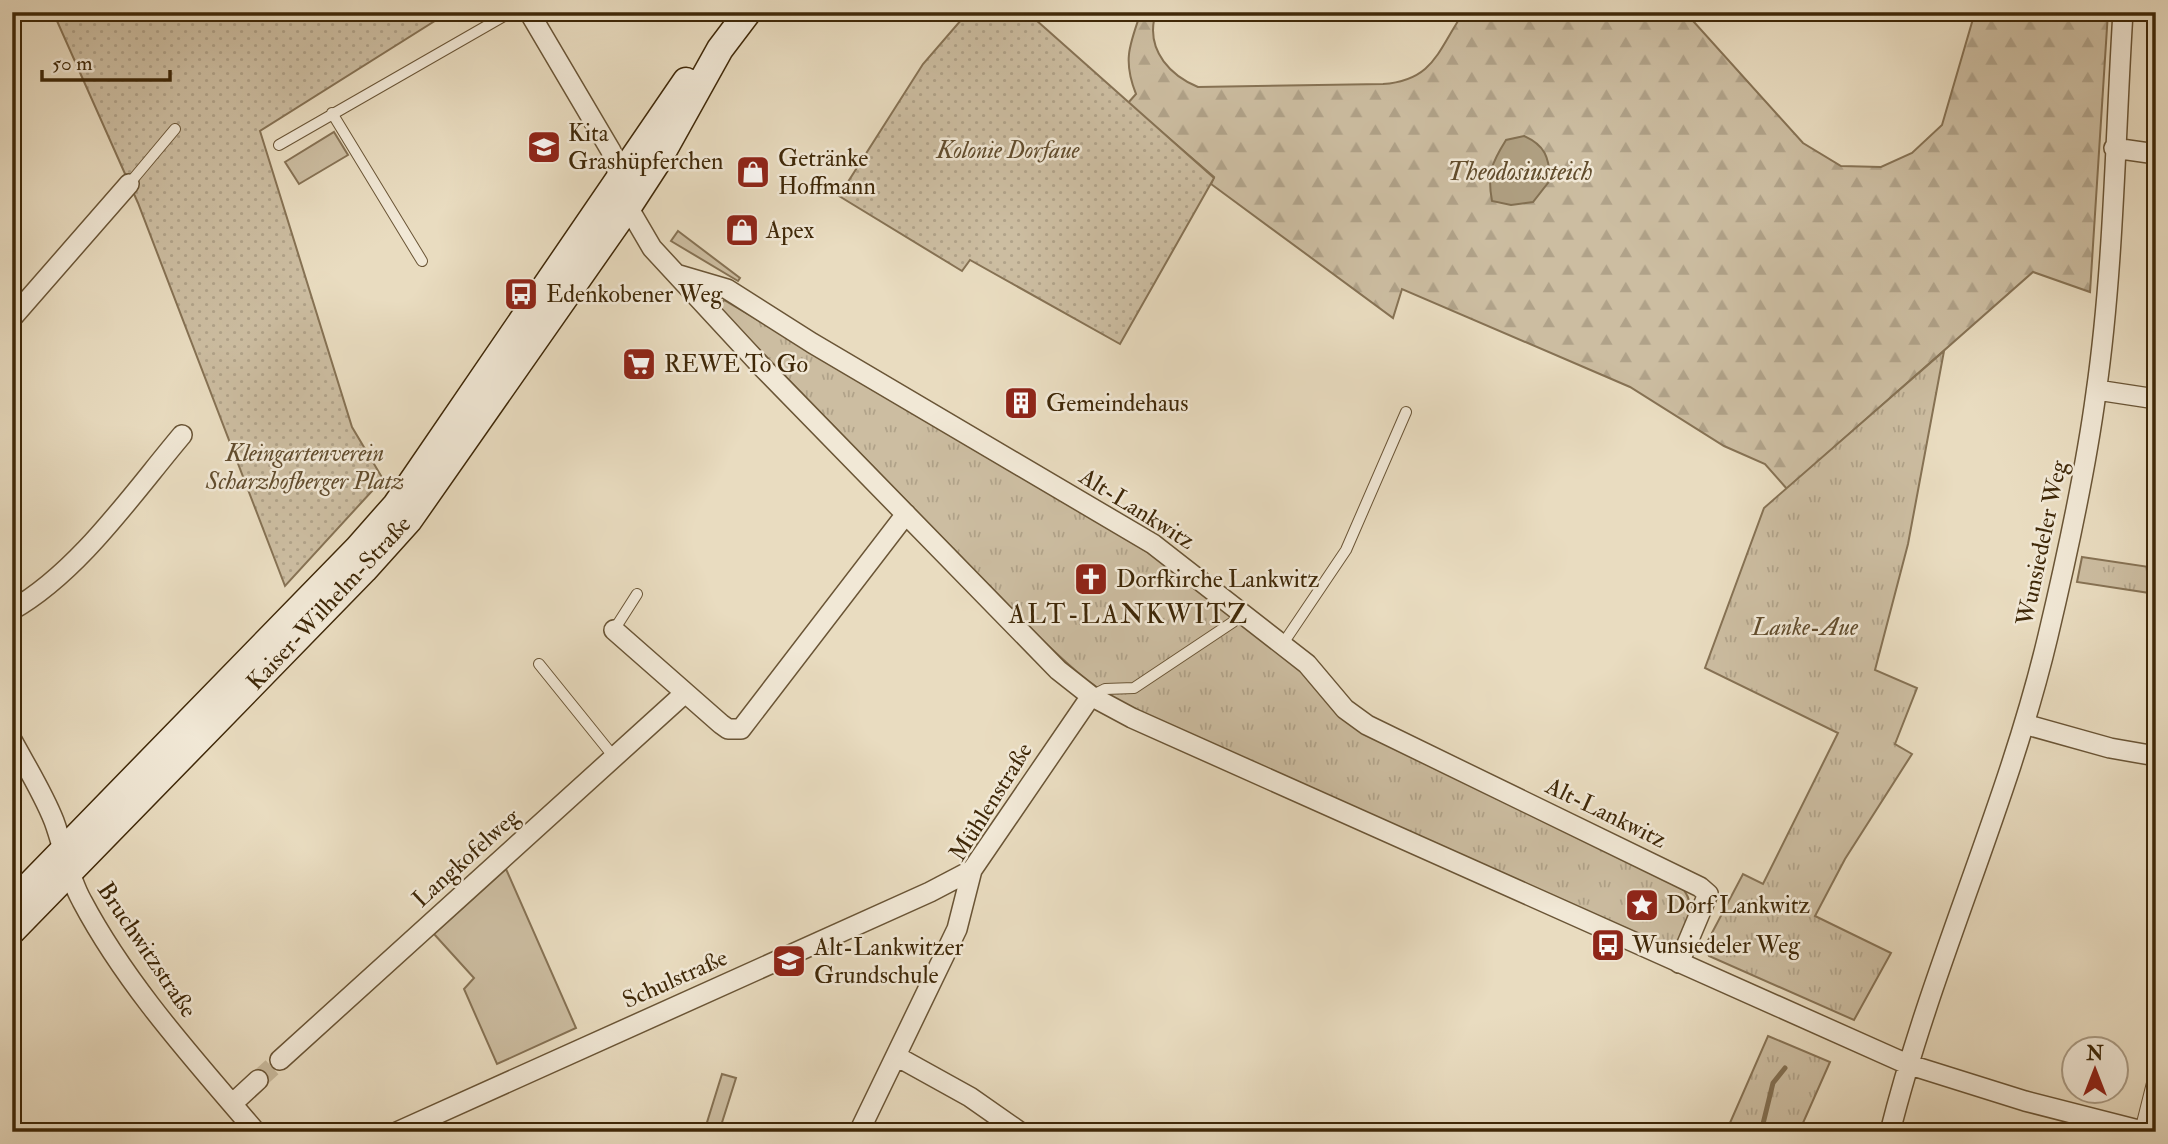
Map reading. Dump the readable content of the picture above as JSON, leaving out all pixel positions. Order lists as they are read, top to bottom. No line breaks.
{"streets":{"main road":["Kaiser-Wilhelm-Straße"],"street":["Alt-Lankwitz","Wunsiedeler Weg","Mühlenstraße","Langkofelweg","Bruchwitzstraße","Schulstraße"]},"crossings":[["Kaiser-Wilhelm-Straße","Bruchwitzstraße"],["Mühlenstraße","Schulstraße"]],"districts":["ALT-LANKWITZ"],"water":["Theodosiusteich"],"parks":["Kolonie Dorfaue","Kleingartenverein Scharzhofberger Platz","Lanke-Aue"],"places":{"school or university":["Kita Grashüpferchen","Alt-Lankwitzer Grundschule"],"shop":["Getränke Hoffmann","Apex"],"bus stop":["Edenkobener Weg","Wunsiedeler Weg"],"supermarket":["REWE To Go"],"building":["Gemeindehaus"],"church":["Dorfkirche Lankwitz"],"place":["Dorf Lankwitz"]},"scale_bar":"50 m","north":"top"}
